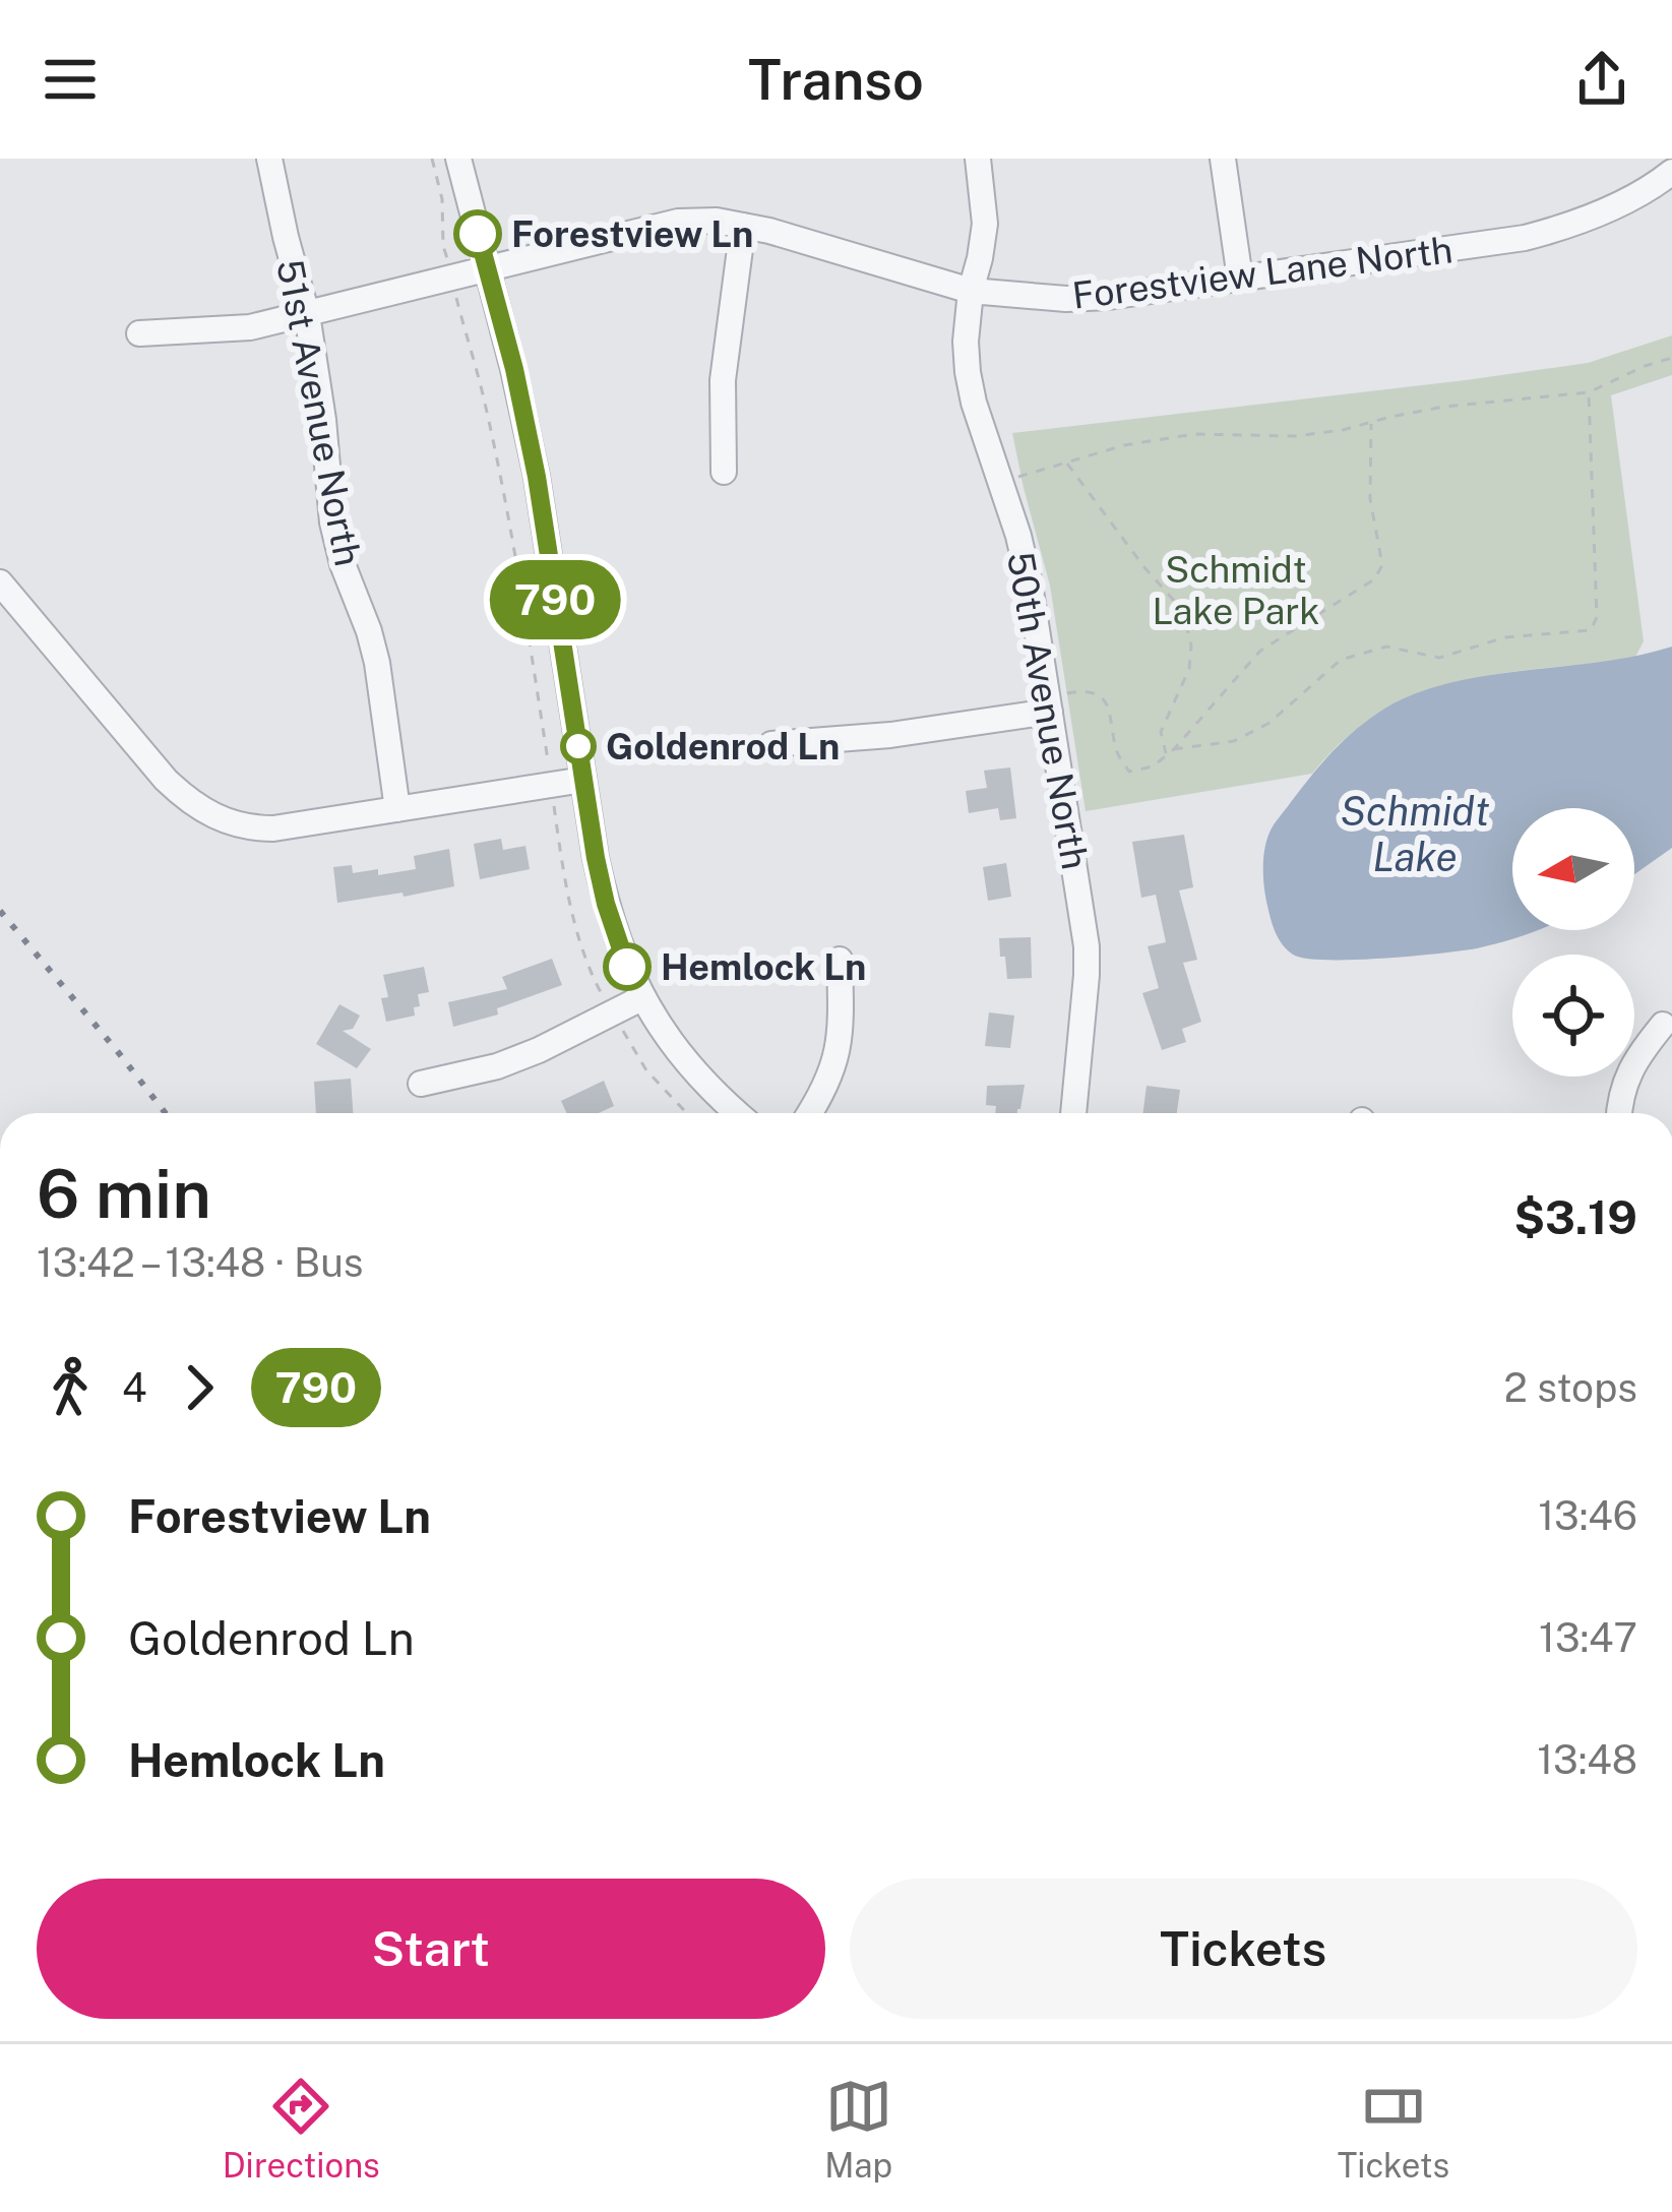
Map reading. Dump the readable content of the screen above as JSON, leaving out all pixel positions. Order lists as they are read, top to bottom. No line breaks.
{"streets":{"street":["Forestview Lane North","51st Avenue North","50th Avenue North"]},"crossings":[["Forestview Lane North","51st Avenue North"],["Forestview Lane North","50th Avenue North"]],"water":["Schmidt Lake"],"parks":["Schmidt Lake Park"],"places":["Forestview Ln","Goldenrod Ln","Hemlock Ln"],"lines":["bus line 790"],"north":"left","page":{"header":"Transo","on_map":"790","heading":["6 min","13:42 – 13:48 · Bus","$3.19"],"legs":["4","790","2 stops"],"list":[{"name":"Forestview Ln","value":"13:46"},{"name":"Goldenrod Ln","value":"13:47"},{"name":"Hemlock Ln","value":"13:48"}],"buttons":["Start","Tickets"],"tabs":["Directions","Map","Tickets"]}}
